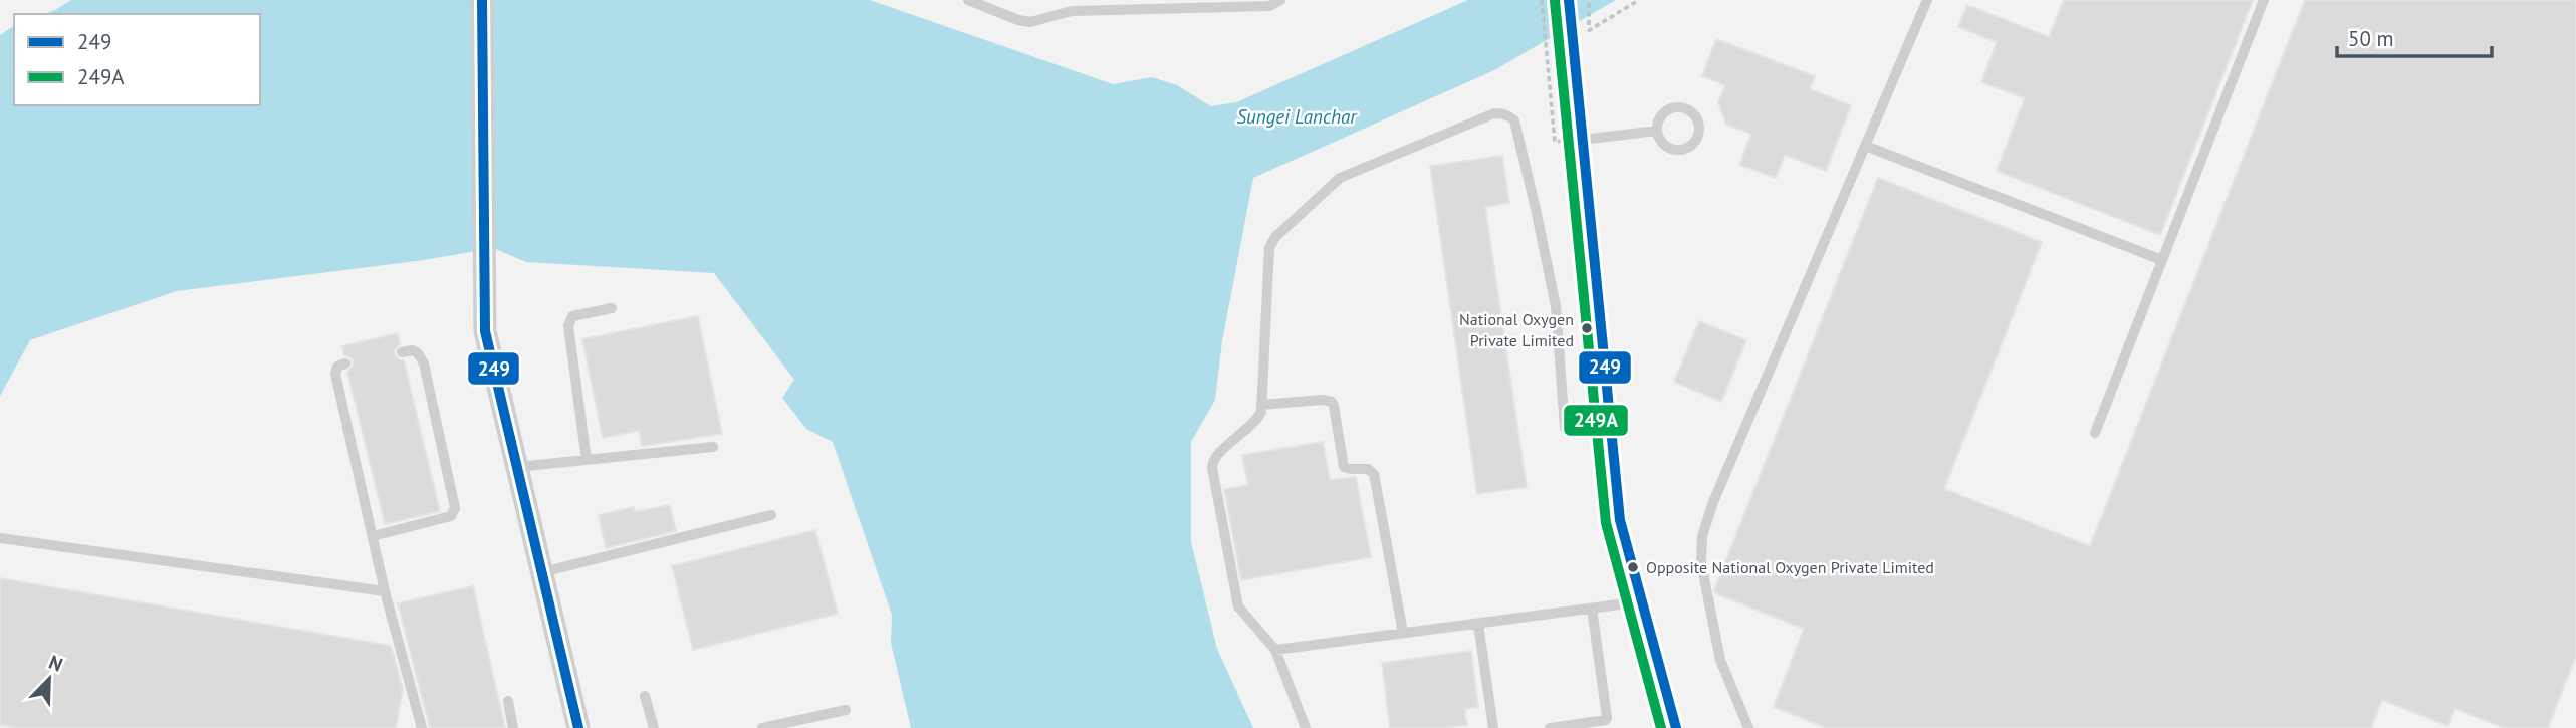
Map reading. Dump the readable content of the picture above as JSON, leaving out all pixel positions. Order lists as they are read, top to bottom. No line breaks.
{"water":["Sungei Lanchar"],"places":["National Oxygen Private Limited","Opposite National Oxygen Private Limited"],"lines":["transit line 249","transit line 249A"],"legend":["249","249A"],"scale_bar":"50 m","north":"top right"}
